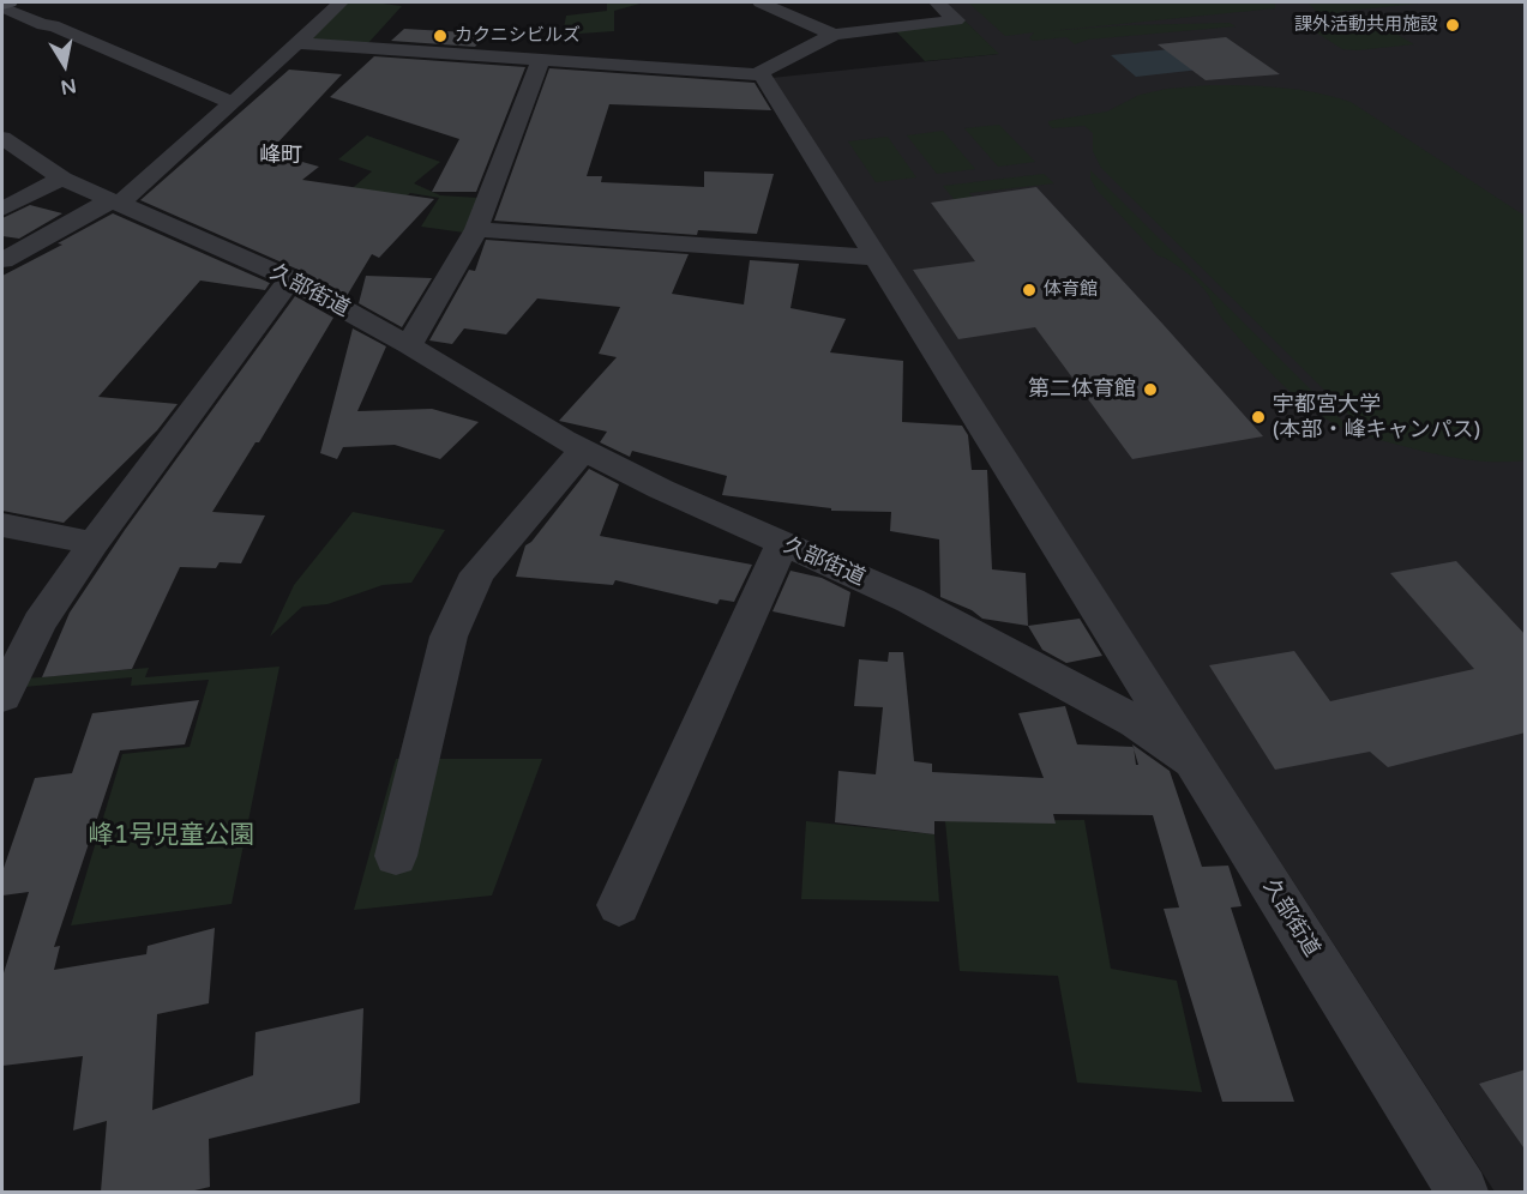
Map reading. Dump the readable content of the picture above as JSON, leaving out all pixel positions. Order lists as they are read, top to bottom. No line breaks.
{"streets":{"street":["久部街道"]},"districts":["峰町"],"parks":["峰1号児童公園"],"places":["課外活動共用施設","カクニシビルズ","体育館","第二体育館","宇都宮大学 (本部・峰キャンパス)"],"north":"bottom"}
